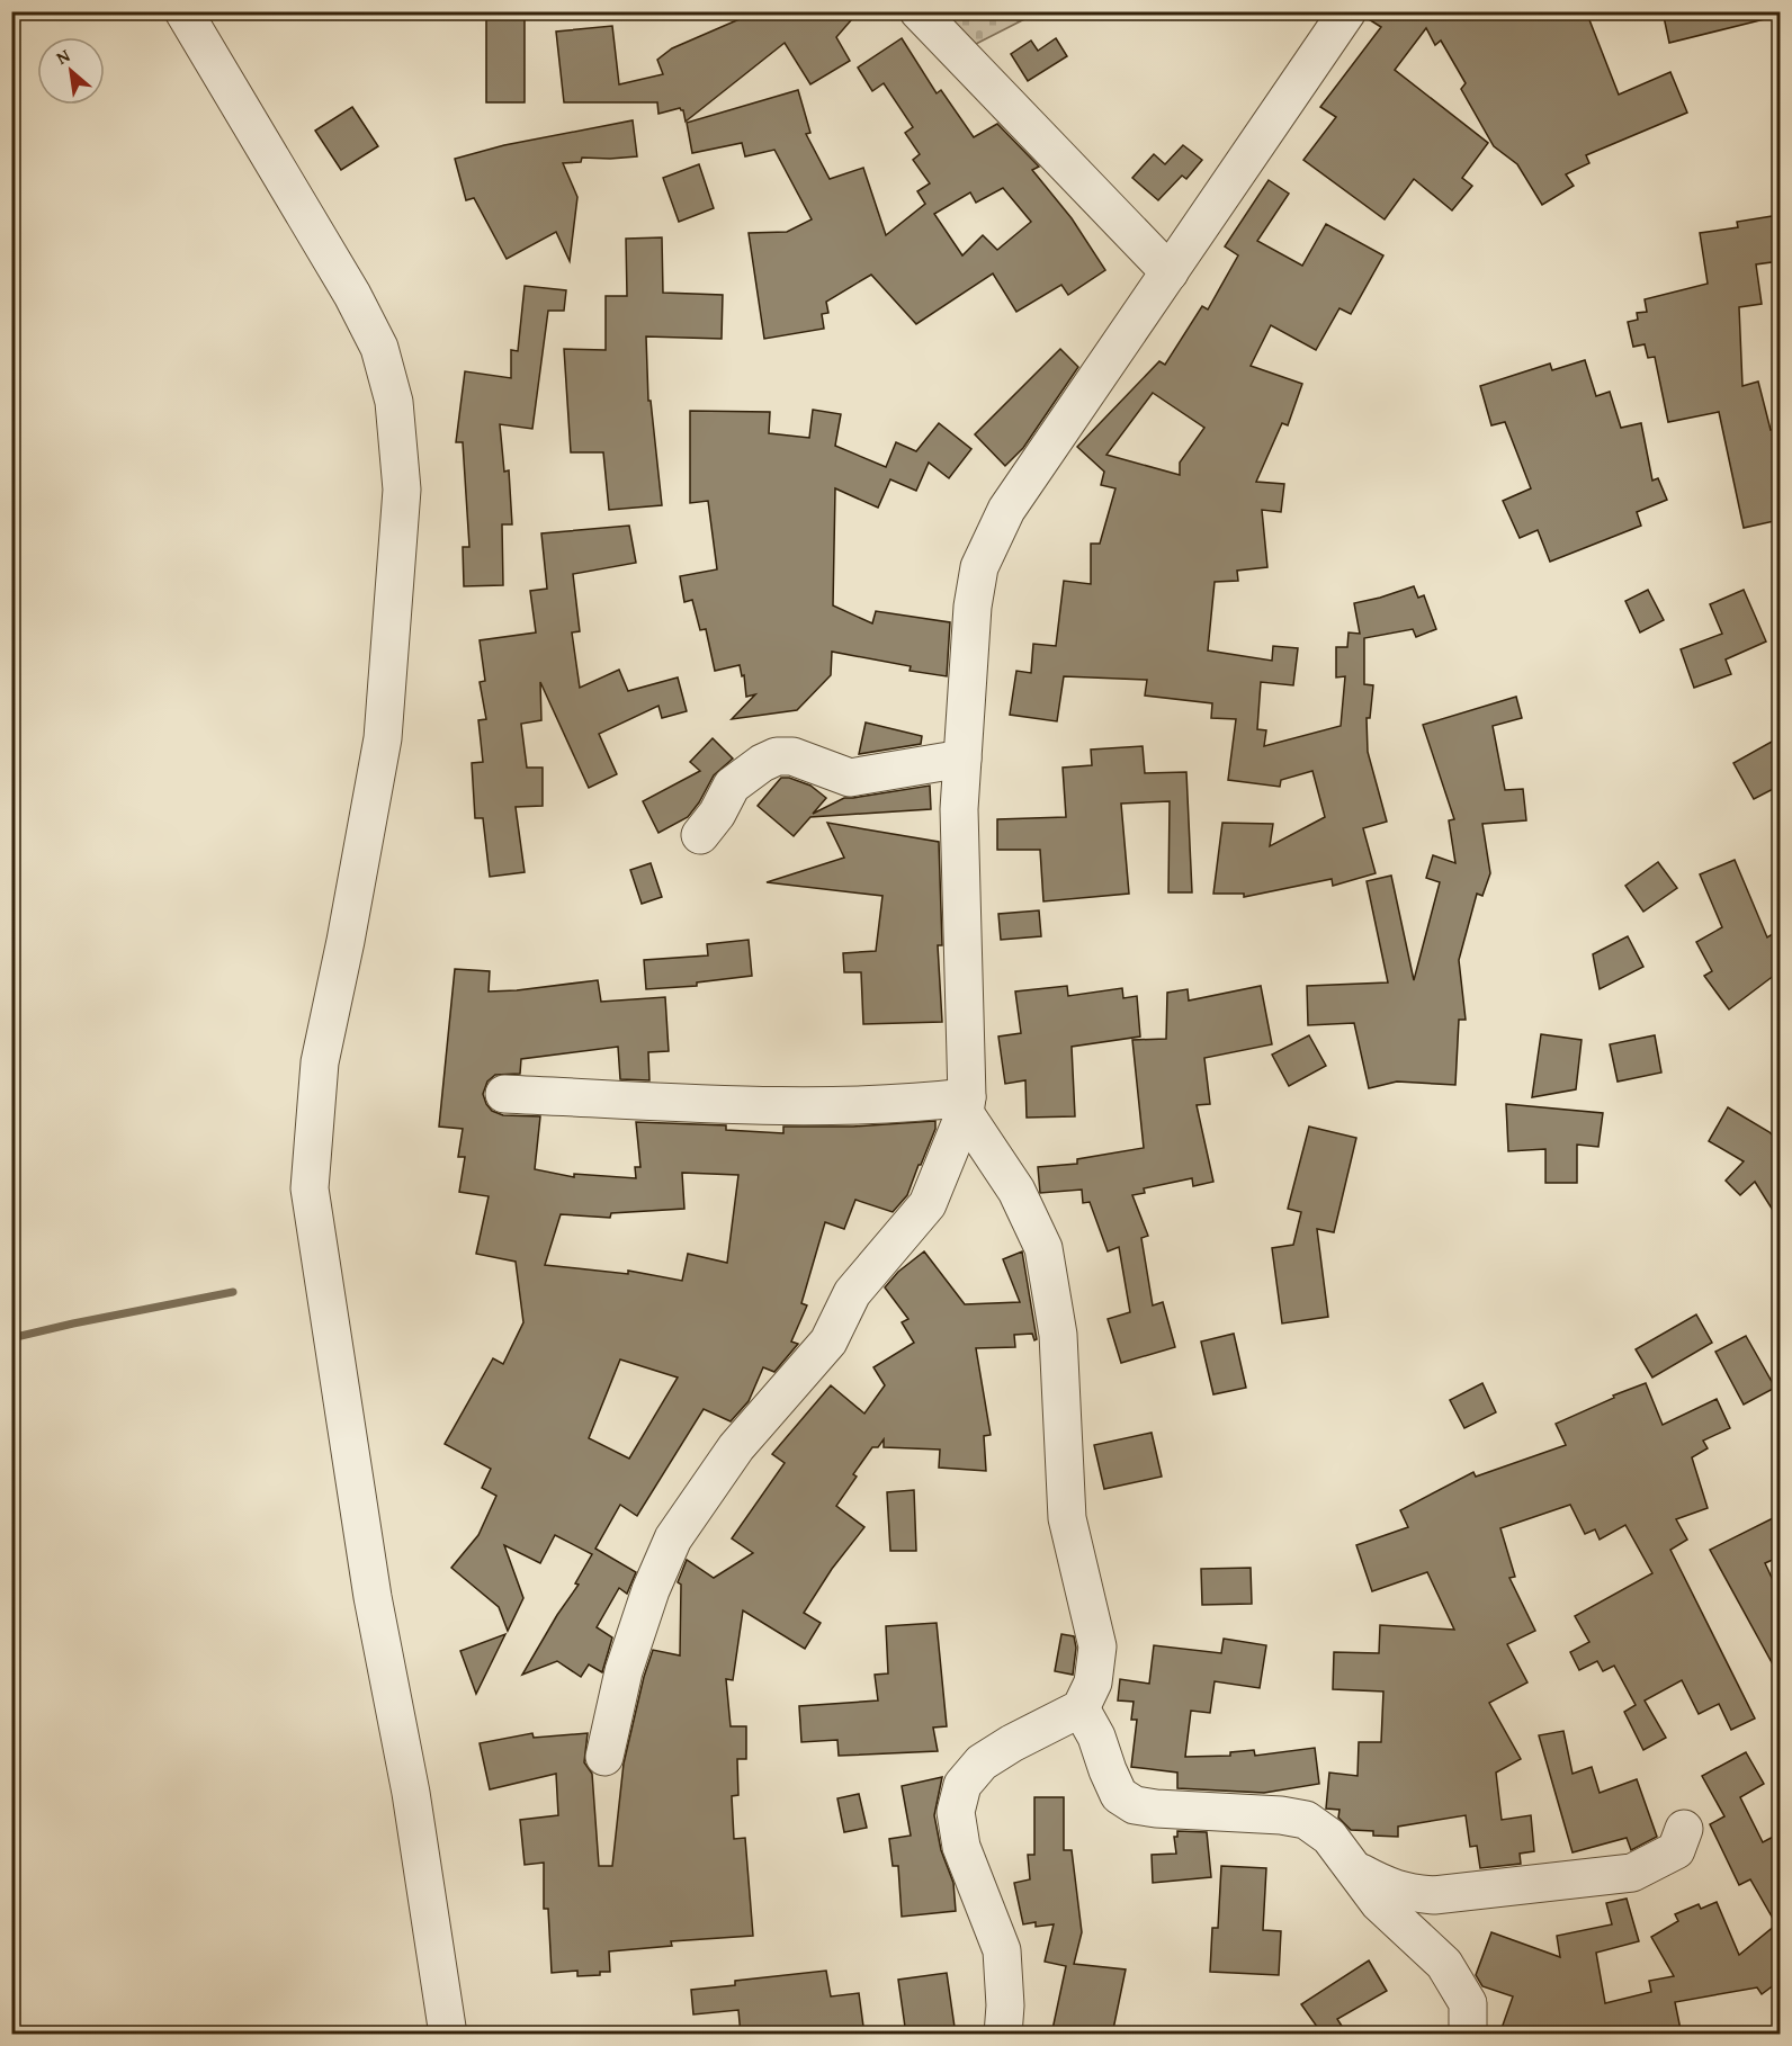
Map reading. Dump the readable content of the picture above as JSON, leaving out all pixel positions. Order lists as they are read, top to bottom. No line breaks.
{"north":"top left"}
